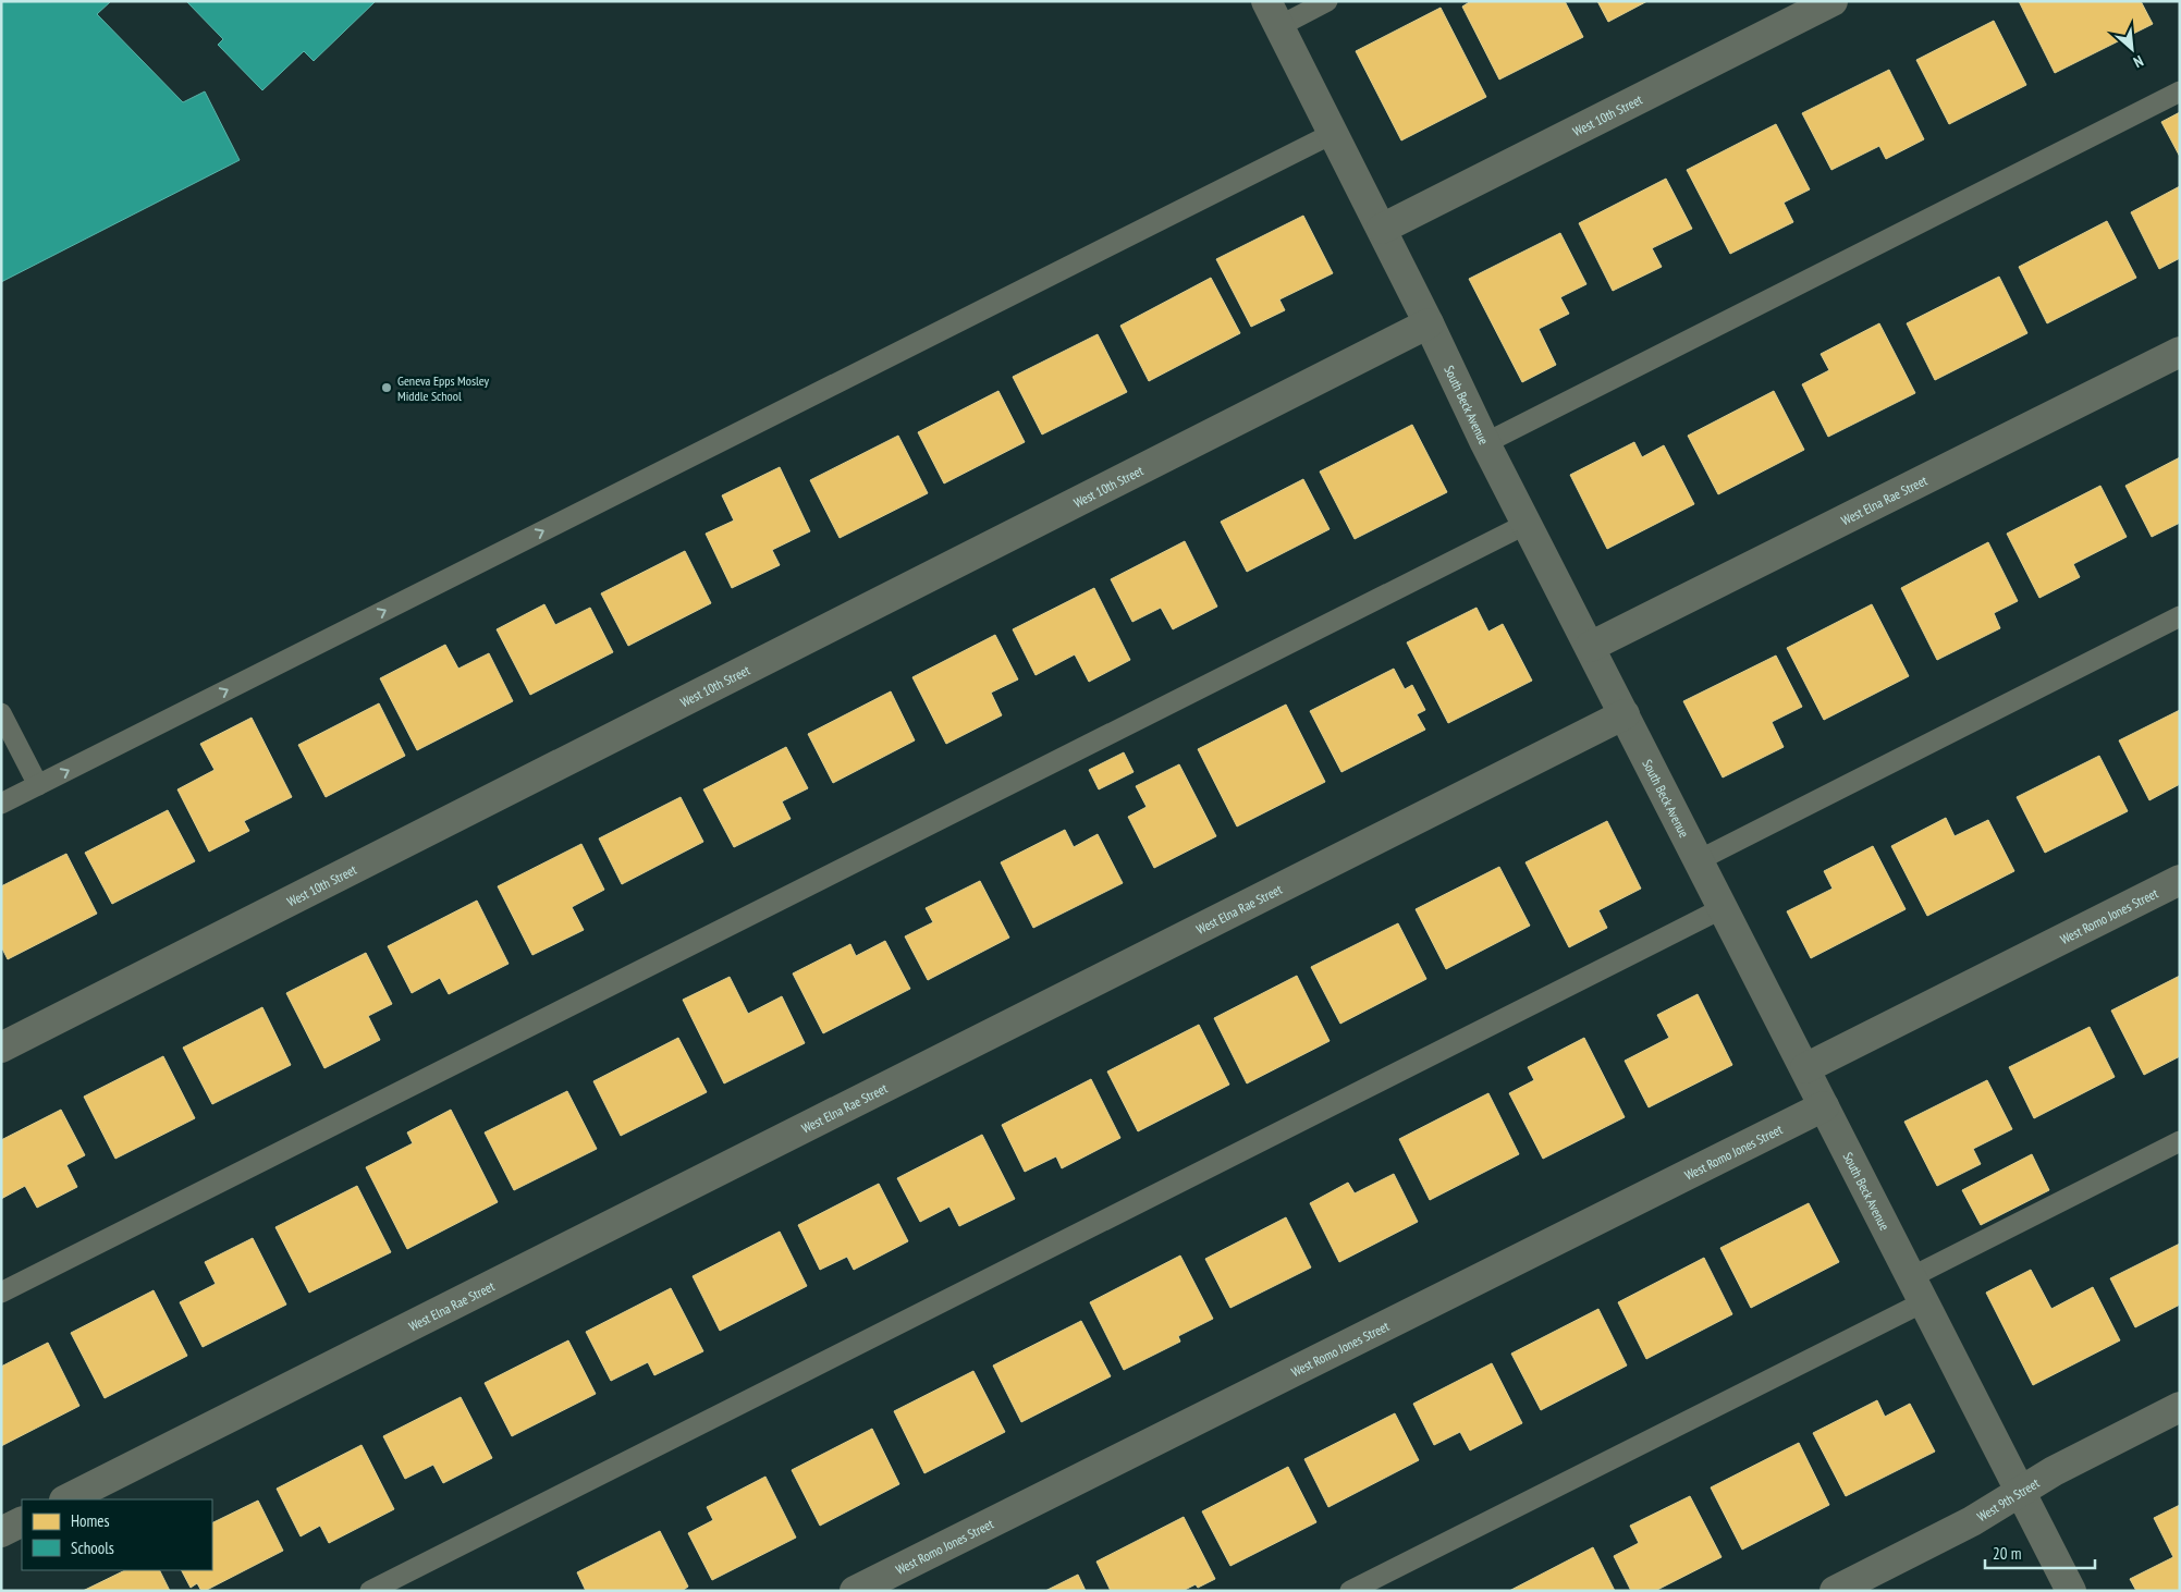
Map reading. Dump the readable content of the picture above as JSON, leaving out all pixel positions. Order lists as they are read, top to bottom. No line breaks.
{"streets":{"street":["West 10th Street","South Beck Avenue","West Elna Rae Street","West Romo Jones Street","West 9th Street"]},"crossings":[["West 10th Street","South Beck Avenue"],["South Beck Avenue","West Elna Rae Street"],["South Beck Avenue","West Romo Jones Street"],["South Beck Avenue","West 9th Street"]],"places":["Geneva Epps Mosley Middle School"],"legend":["Homes","Schools"],"scale_bar":"20 m","north":"bottom right"}
